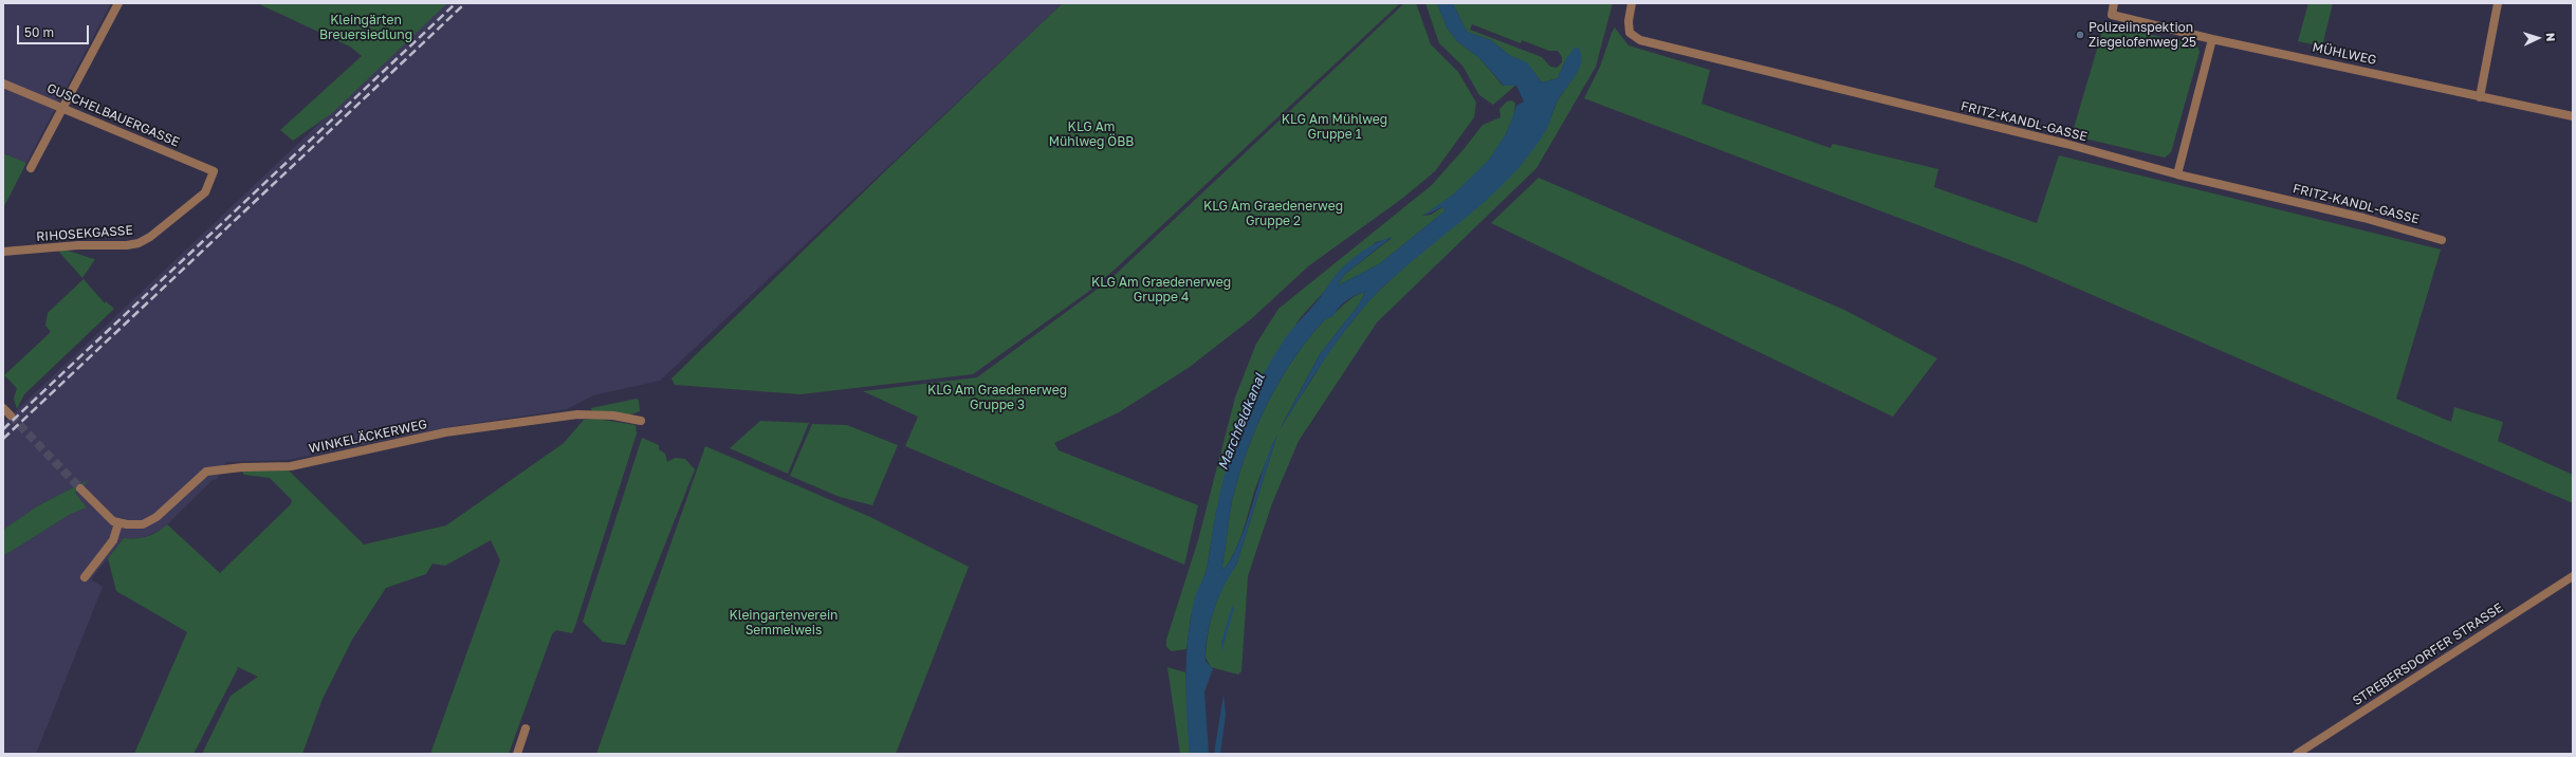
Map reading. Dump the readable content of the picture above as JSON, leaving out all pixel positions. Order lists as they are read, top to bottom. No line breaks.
{"streets":{"street":["MÜHLWEG","GUSCHELBAUERGASSE","FRITZ-KANDL-GASSE","RIHOSEKGASSE","WINKELÄCKERWEG","STREBERSDORFER STRASSE"]},"crossings":[["GUSCHELBAUERGASSE","RIHOSEKGASSE"]],"water":["Marchfeldkanal"],"parks":["Kleingärten Breuersiedlung","KLG Am Mühlweg Gruppe 1","KLG Am Mühlweg ÖBB","KLG Am Graedenerweg Gruppe 2","KLG Am Graedenerweg Gruppe 4","KLG Am Graedenerweg Gruppe 3","Kleingartenverein Semmelweis"],"places":["Polizeiinspektion Ziegelofenweg 25"],"scale_bar":"50 m","north":"right"}
